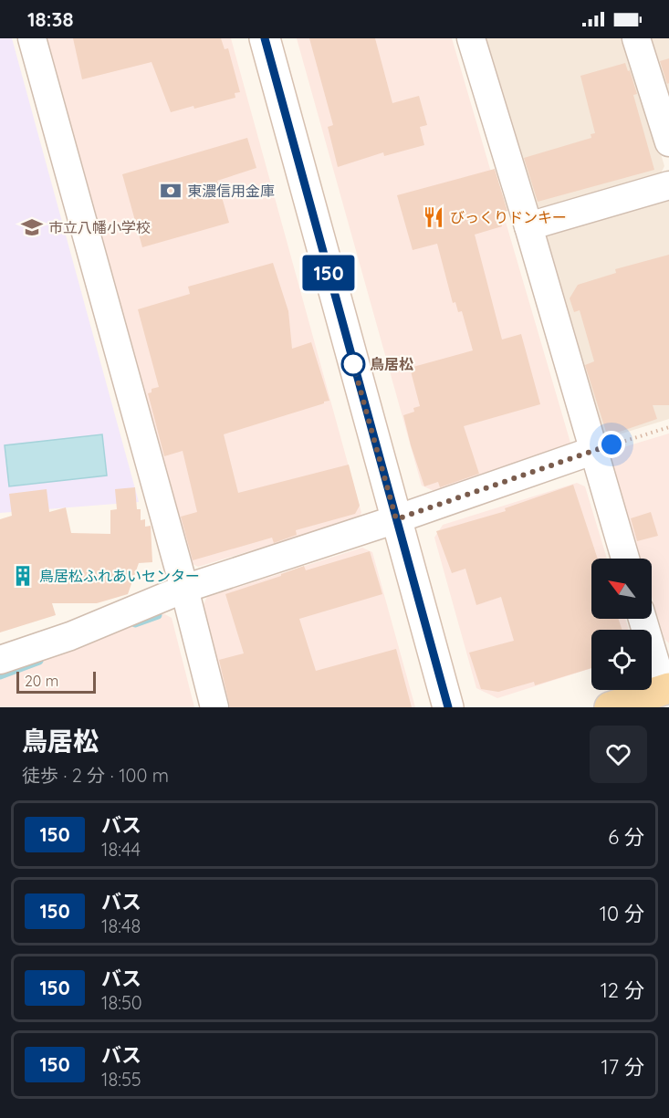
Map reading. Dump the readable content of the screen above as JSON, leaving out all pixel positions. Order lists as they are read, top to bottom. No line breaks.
{"places":{"bank":["東濃信用金庫"],"restaurant":["びっくりドンキー"],"school or university":["市立八幡小学校"],"other":["鳥居松"],"building":["鳥居松ふれあいセンター"]},"lines":["bus line 150"],"scale_bar":"20 m","north":"top left","page":{"status":"18:38","on_map":"150","scale":"20 m","heading":["鳥居松","徒歩 · 2 分 · 100 m"],"list":[{"mark":"150","name":"バス","note":"18:44","value":"6 分"},{"mark":"150","name":"バス","note":"18:48","value":"10 分"},{"mark":"150","name":"バス","note":"18:50","value":"12 分"},{"mark":"150","name":"バス","note":"18:55","value":"17 分"}]}}
